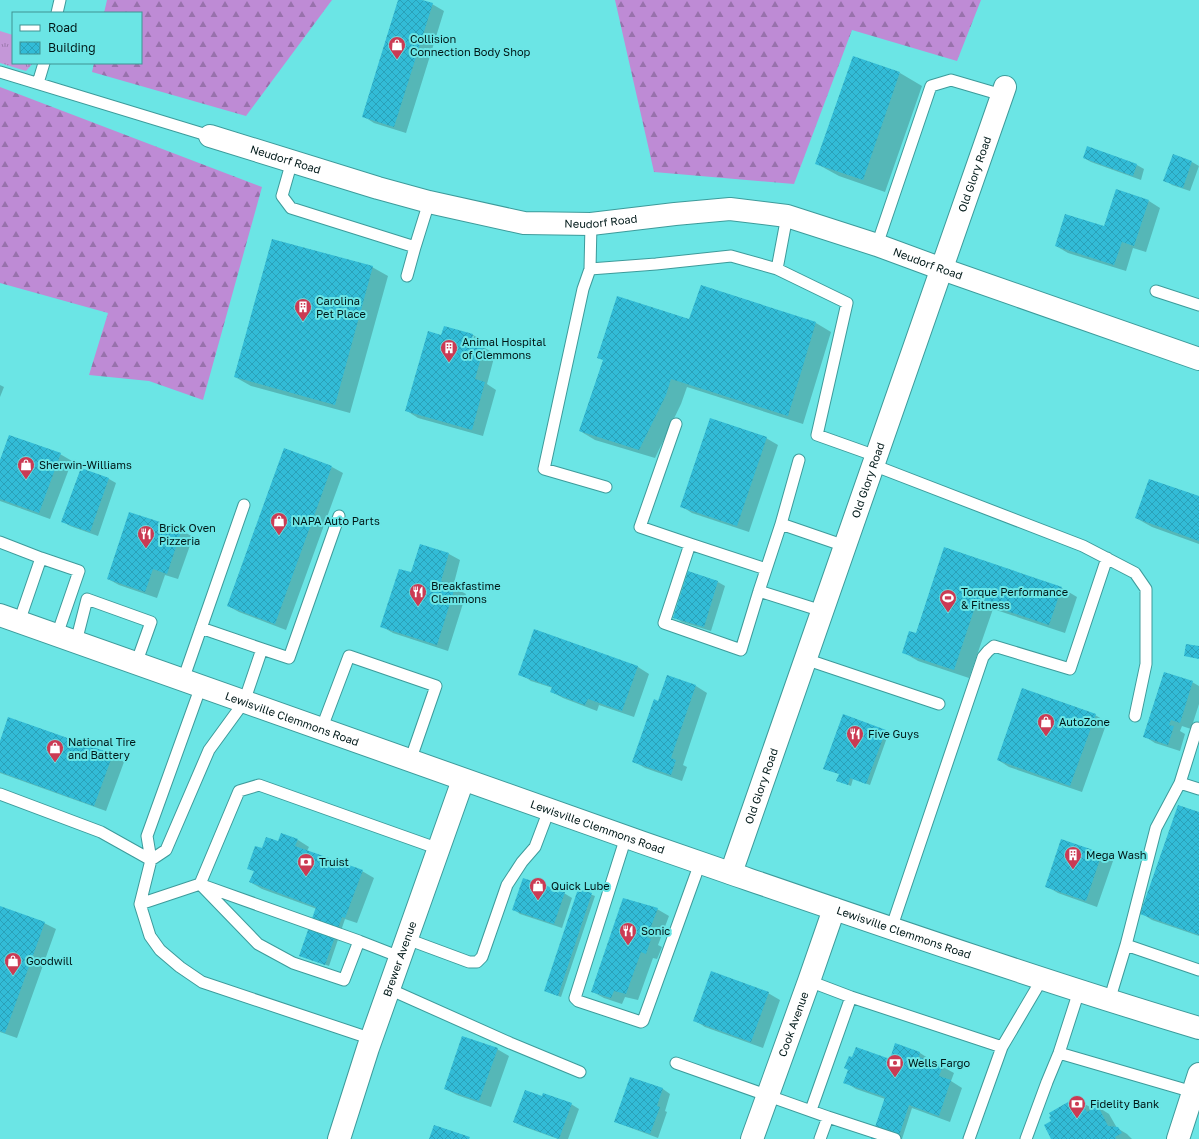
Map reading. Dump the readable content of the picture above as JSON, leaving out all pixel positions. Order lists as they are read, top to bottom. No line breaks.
{"streets":{"street":["Neudorf Road","Old Glory Road","Lewisville Clemmons Road","Brewer Avenue","Cook Avenue"]},"crossings":[["Neudorf Road","Old Glory Road"],["Old Glory Road","Lewisville Clemmons Road"],["Lewisville Clemmons Road","Brewer Avenue"],["Lewisville Clemmons Road","Cook Avenue"]],"places":{"shop":["Collision Connection Body Shop","Sherwin-Williams","NAPA Auto Parts","AutoZone","National Tire and Battery","Quick Lube","Goodwill"],"building":["Carolina Pet Place","Animal Hospital of Clemmons","Mega Wash"],"restaurant":["Brick Oven Pizzeria","Breakfastime Clemmons","Five Guys","Sonic"],"sports":["Torque Performance & Fitness"],"bank":["Truist","Wells Fargo","Fidelity Bank"]},"legend":["Road","Building"]}
